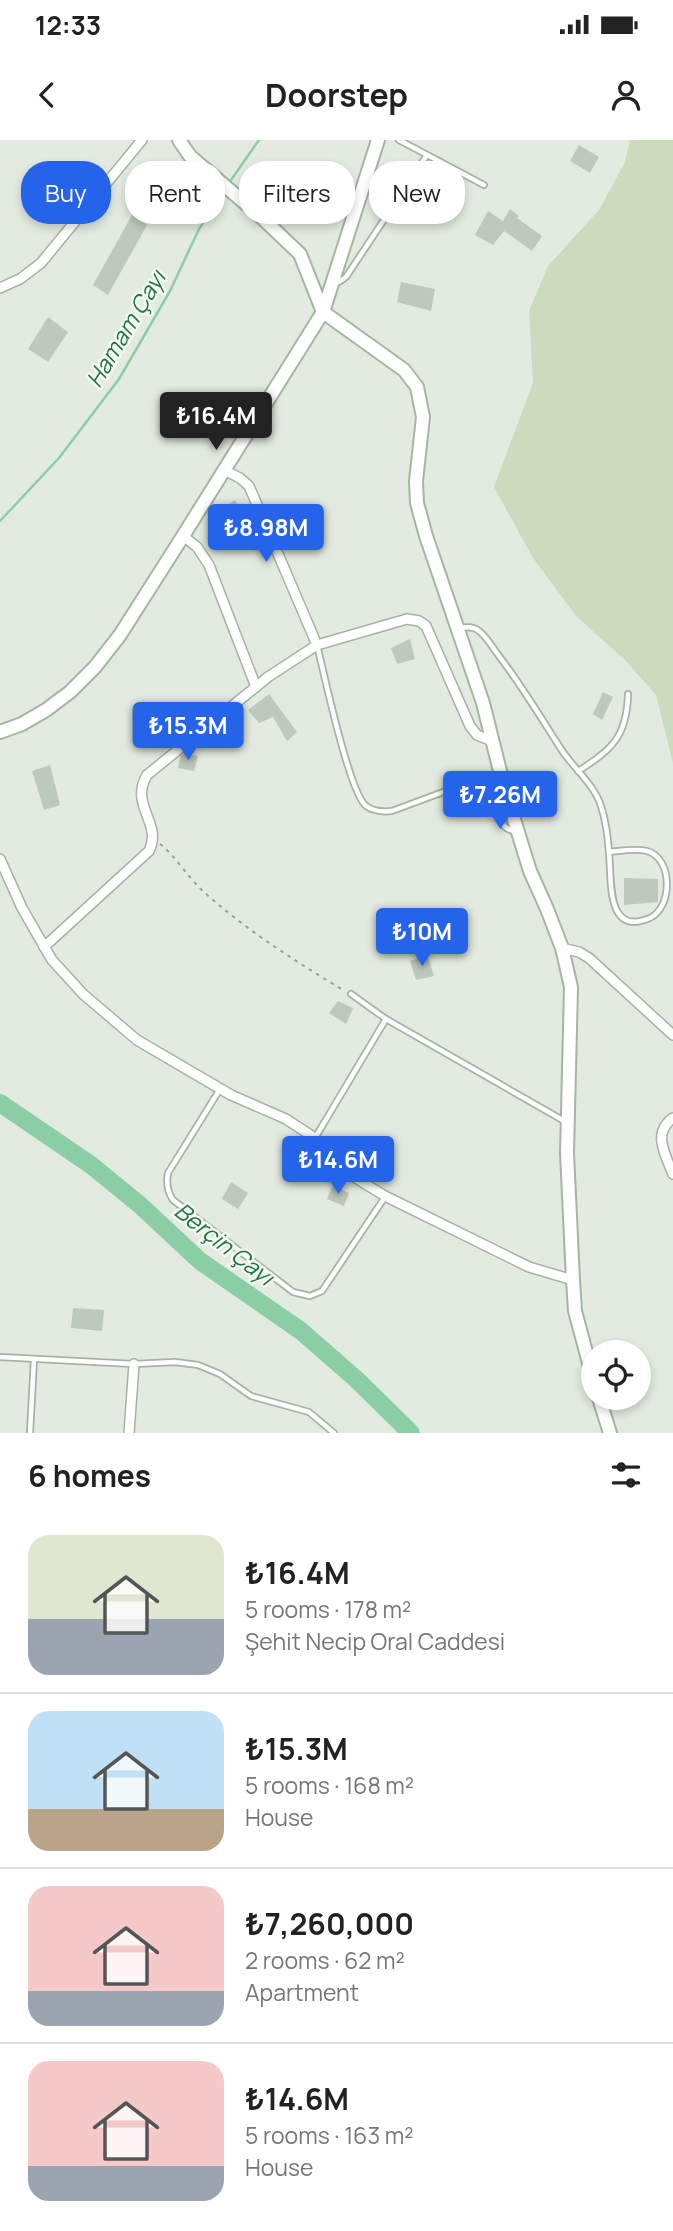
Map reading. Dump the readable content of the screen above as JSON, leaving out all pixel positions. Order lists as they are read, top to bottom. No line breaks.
{"water":["Hamam Çayı","Berçin Çayı"],"page":{"status":"12:33","header":"Doorstep","chip":["Buy","Rent","Filters","New"],"price":["₺16.4M","₺8.98M","₺15.3M","₺7.26M","₺10M","₺14.6M"],"heading":"6 homes","list":[{"name":"₺16.4M","note":"5 rooms · 178 m² · Şehit Necip Oral Caddesi"},{"name":"₺15.3M","note":"5 rooms · 168 m² · House"},{"name":"₺7,260,000","note":"2 rooms · 62 m² · Apartment"},{"name":"₺14.6M","note":"5 rooms · 163 m² · House"}]}}
